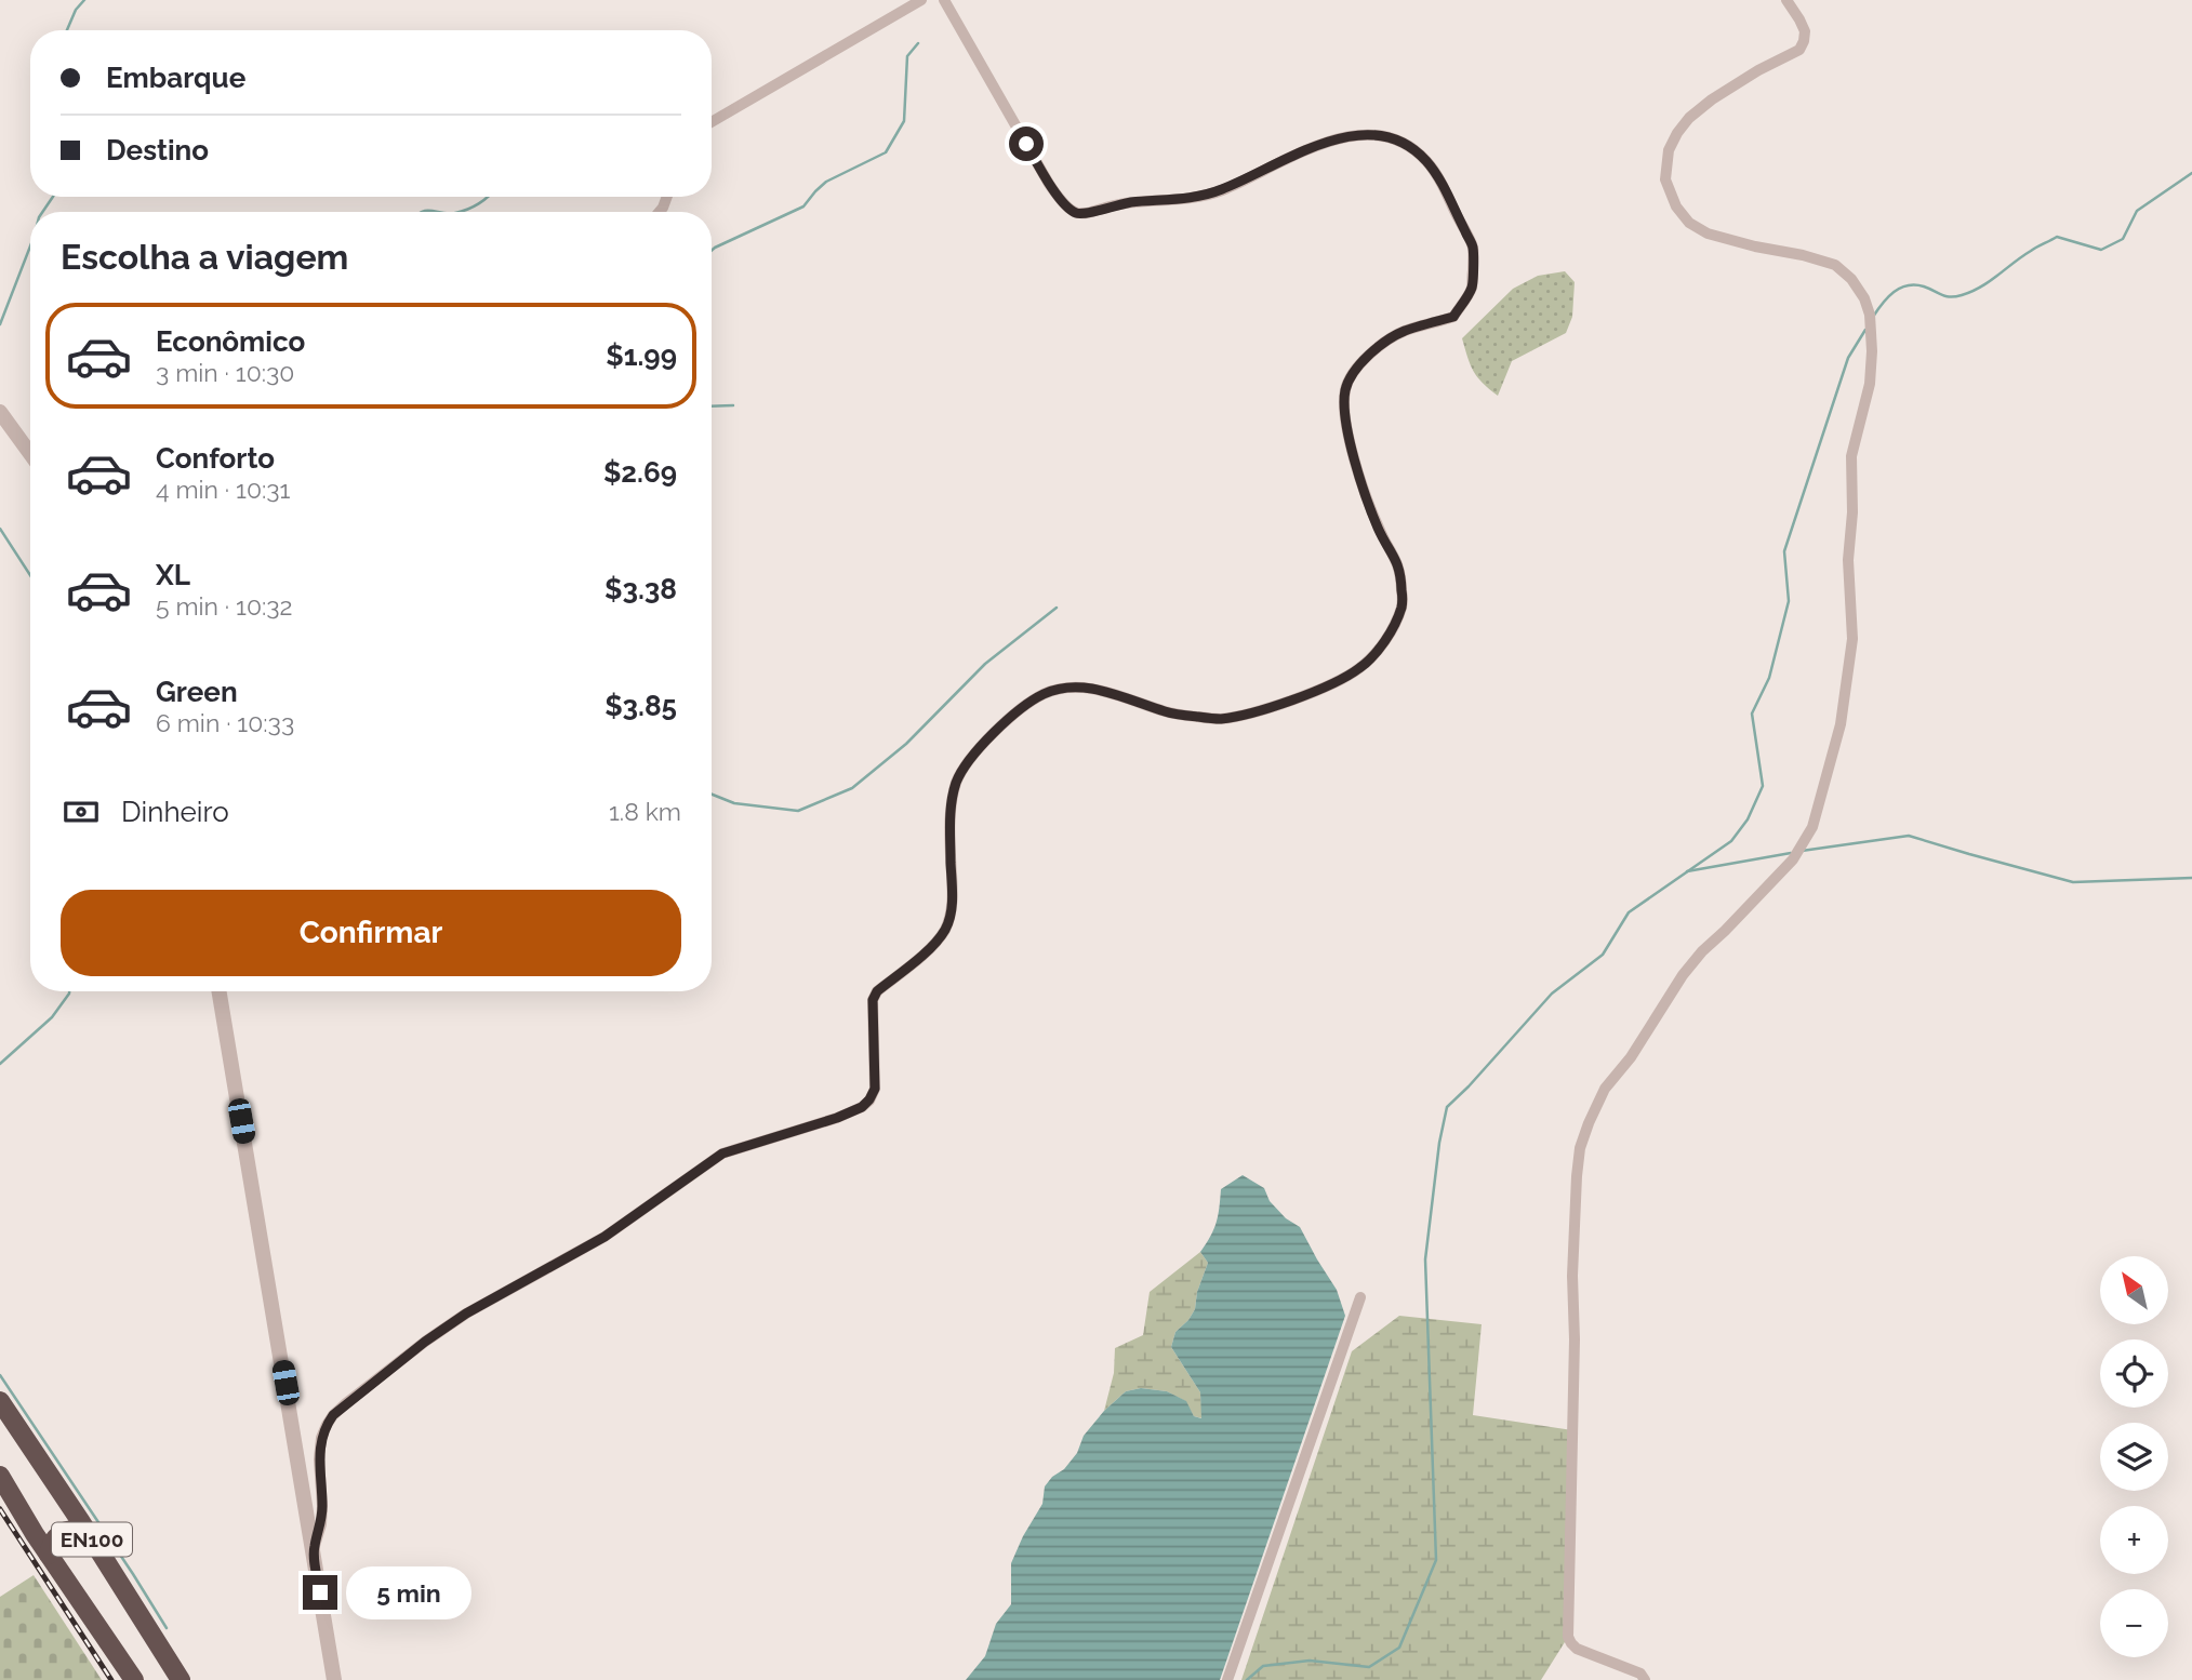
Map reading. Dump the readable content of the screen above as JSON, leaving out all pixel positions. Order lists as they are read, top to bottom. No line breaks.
{"streets":{"highway":["EN100"]},"north":"top left","page":{"banner":["Embarque","Destino"],"heading":"Escolha a viagem","list":[{"name":"Econômico","note":"3 min · 10:30","value":"$1.99"},{"name":"Conforto","note":"4 min · 10:31","value":"$2.69"},{"name":"XL","note":"5 min · 10:32","value":"$3.38"},{"name":"Green","note":"6 min · 10:33","value":"$3.85"}],"pay":["Dinheiro","1.8 km"],"buttons":"Confirmar","map_buttons":["+","−"],"bubble":"5 min"}}
